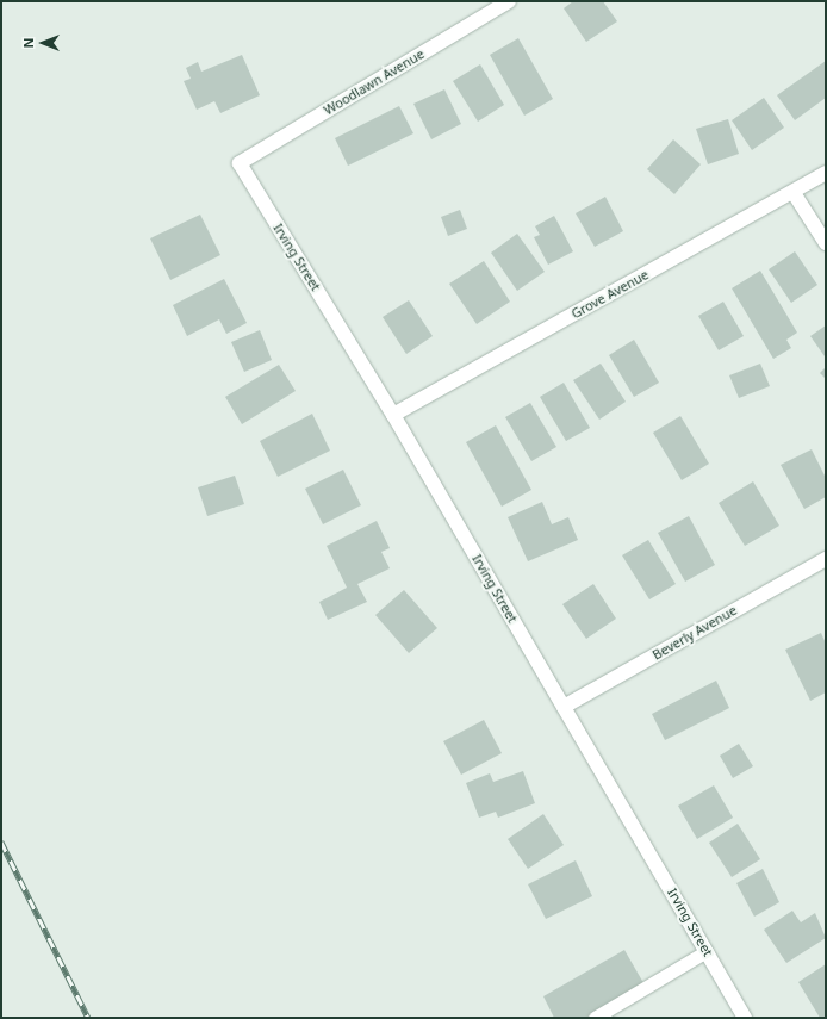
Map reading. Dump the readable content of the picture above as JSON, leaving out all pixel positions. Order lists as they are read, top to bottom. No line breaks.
{"streets":{"street":["Woodlawn Avenue","Irving Street","Grove Avenue","Beverly Avenue"]},"crossings":[["Woodlawn Avenue","Irving Street"],["Irving Street","Grove Avenue"],["Irving Street","Beverly Avenue"]],"north":"left"}
